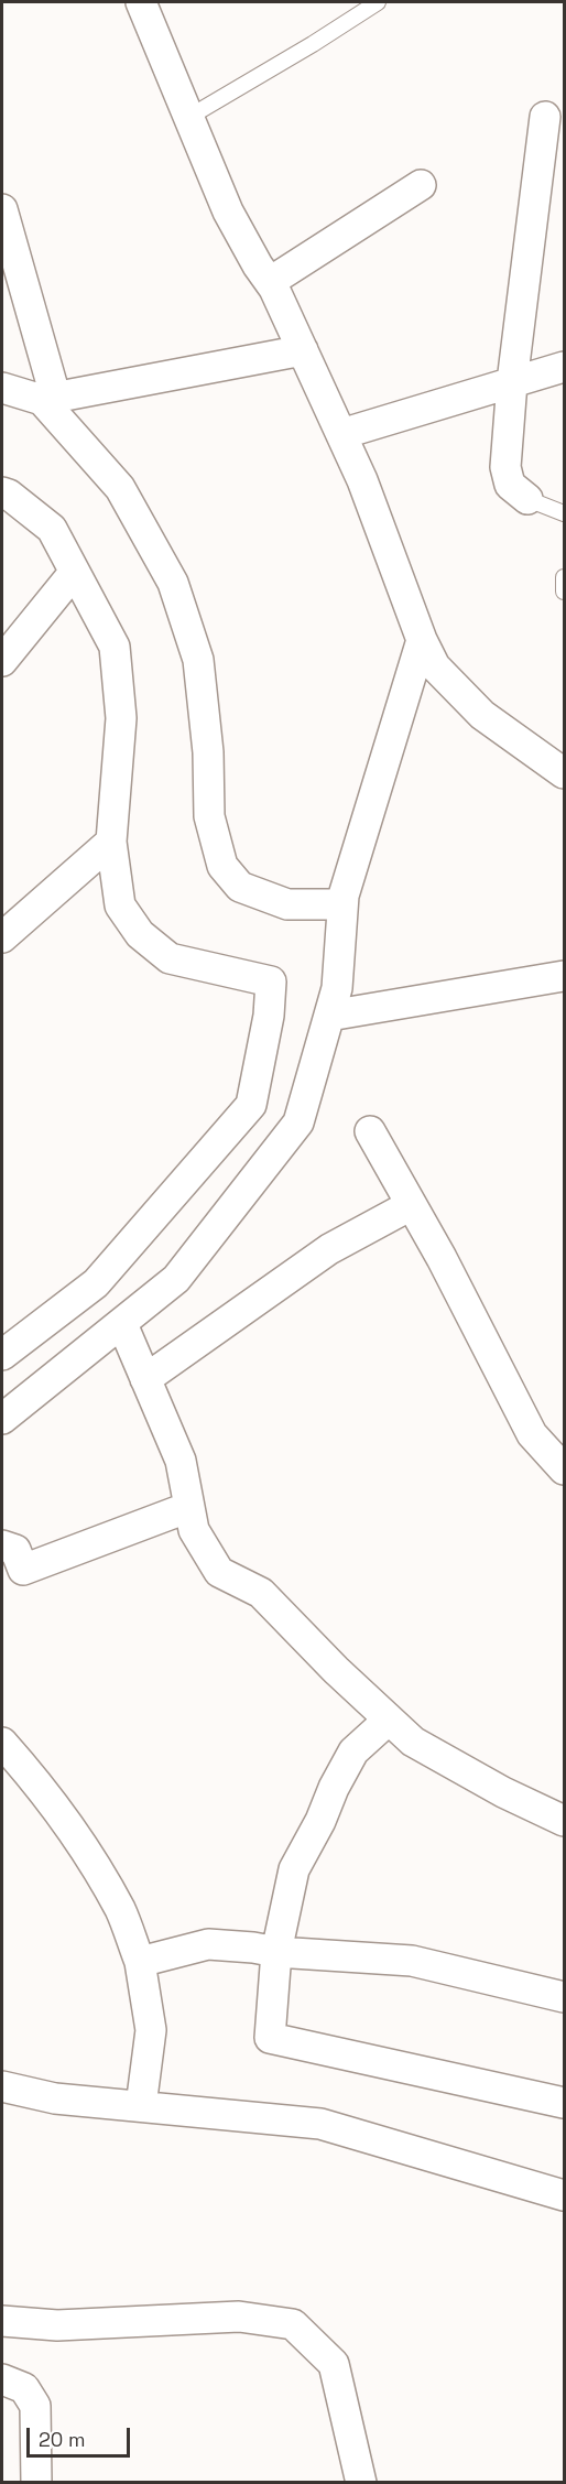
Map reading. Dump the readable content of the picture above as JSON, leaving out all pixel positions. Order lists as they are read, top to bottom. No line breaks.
{"scale_bar":"20 m"}
